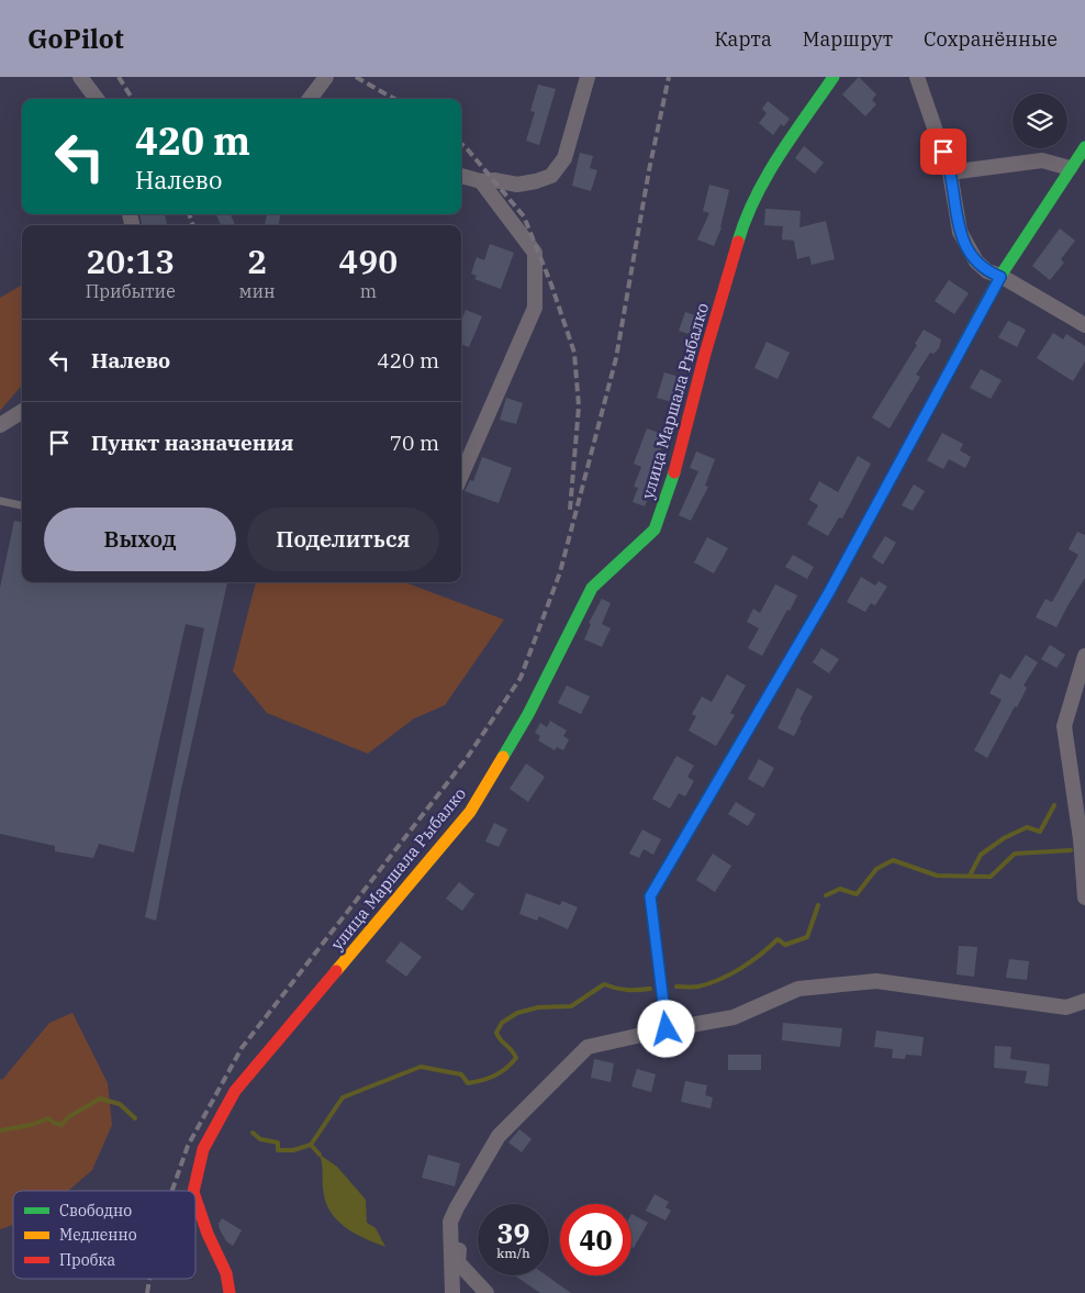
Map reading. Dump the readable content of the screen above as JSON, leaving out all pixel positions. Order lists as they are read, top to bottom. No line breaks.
{"streets":{"street":["улица Маршала Рыбалко"]},"legend":["Свободно","Медленно","Пробка"],"page":{"header":"GoPilot","nav":["Карта","Маршрут","Сохранённые"],"turn":["420 m","Налево"],"eta":["20:13","Прибытие","2","мин","490","m"],"list":[{"name":"Налево","value":"420 m"},{"name":"Пункт назначения","value":"70 m"}],"buttons":["Выход","Поделиться"],"speed":"39 km/h","limit":"40"}}
